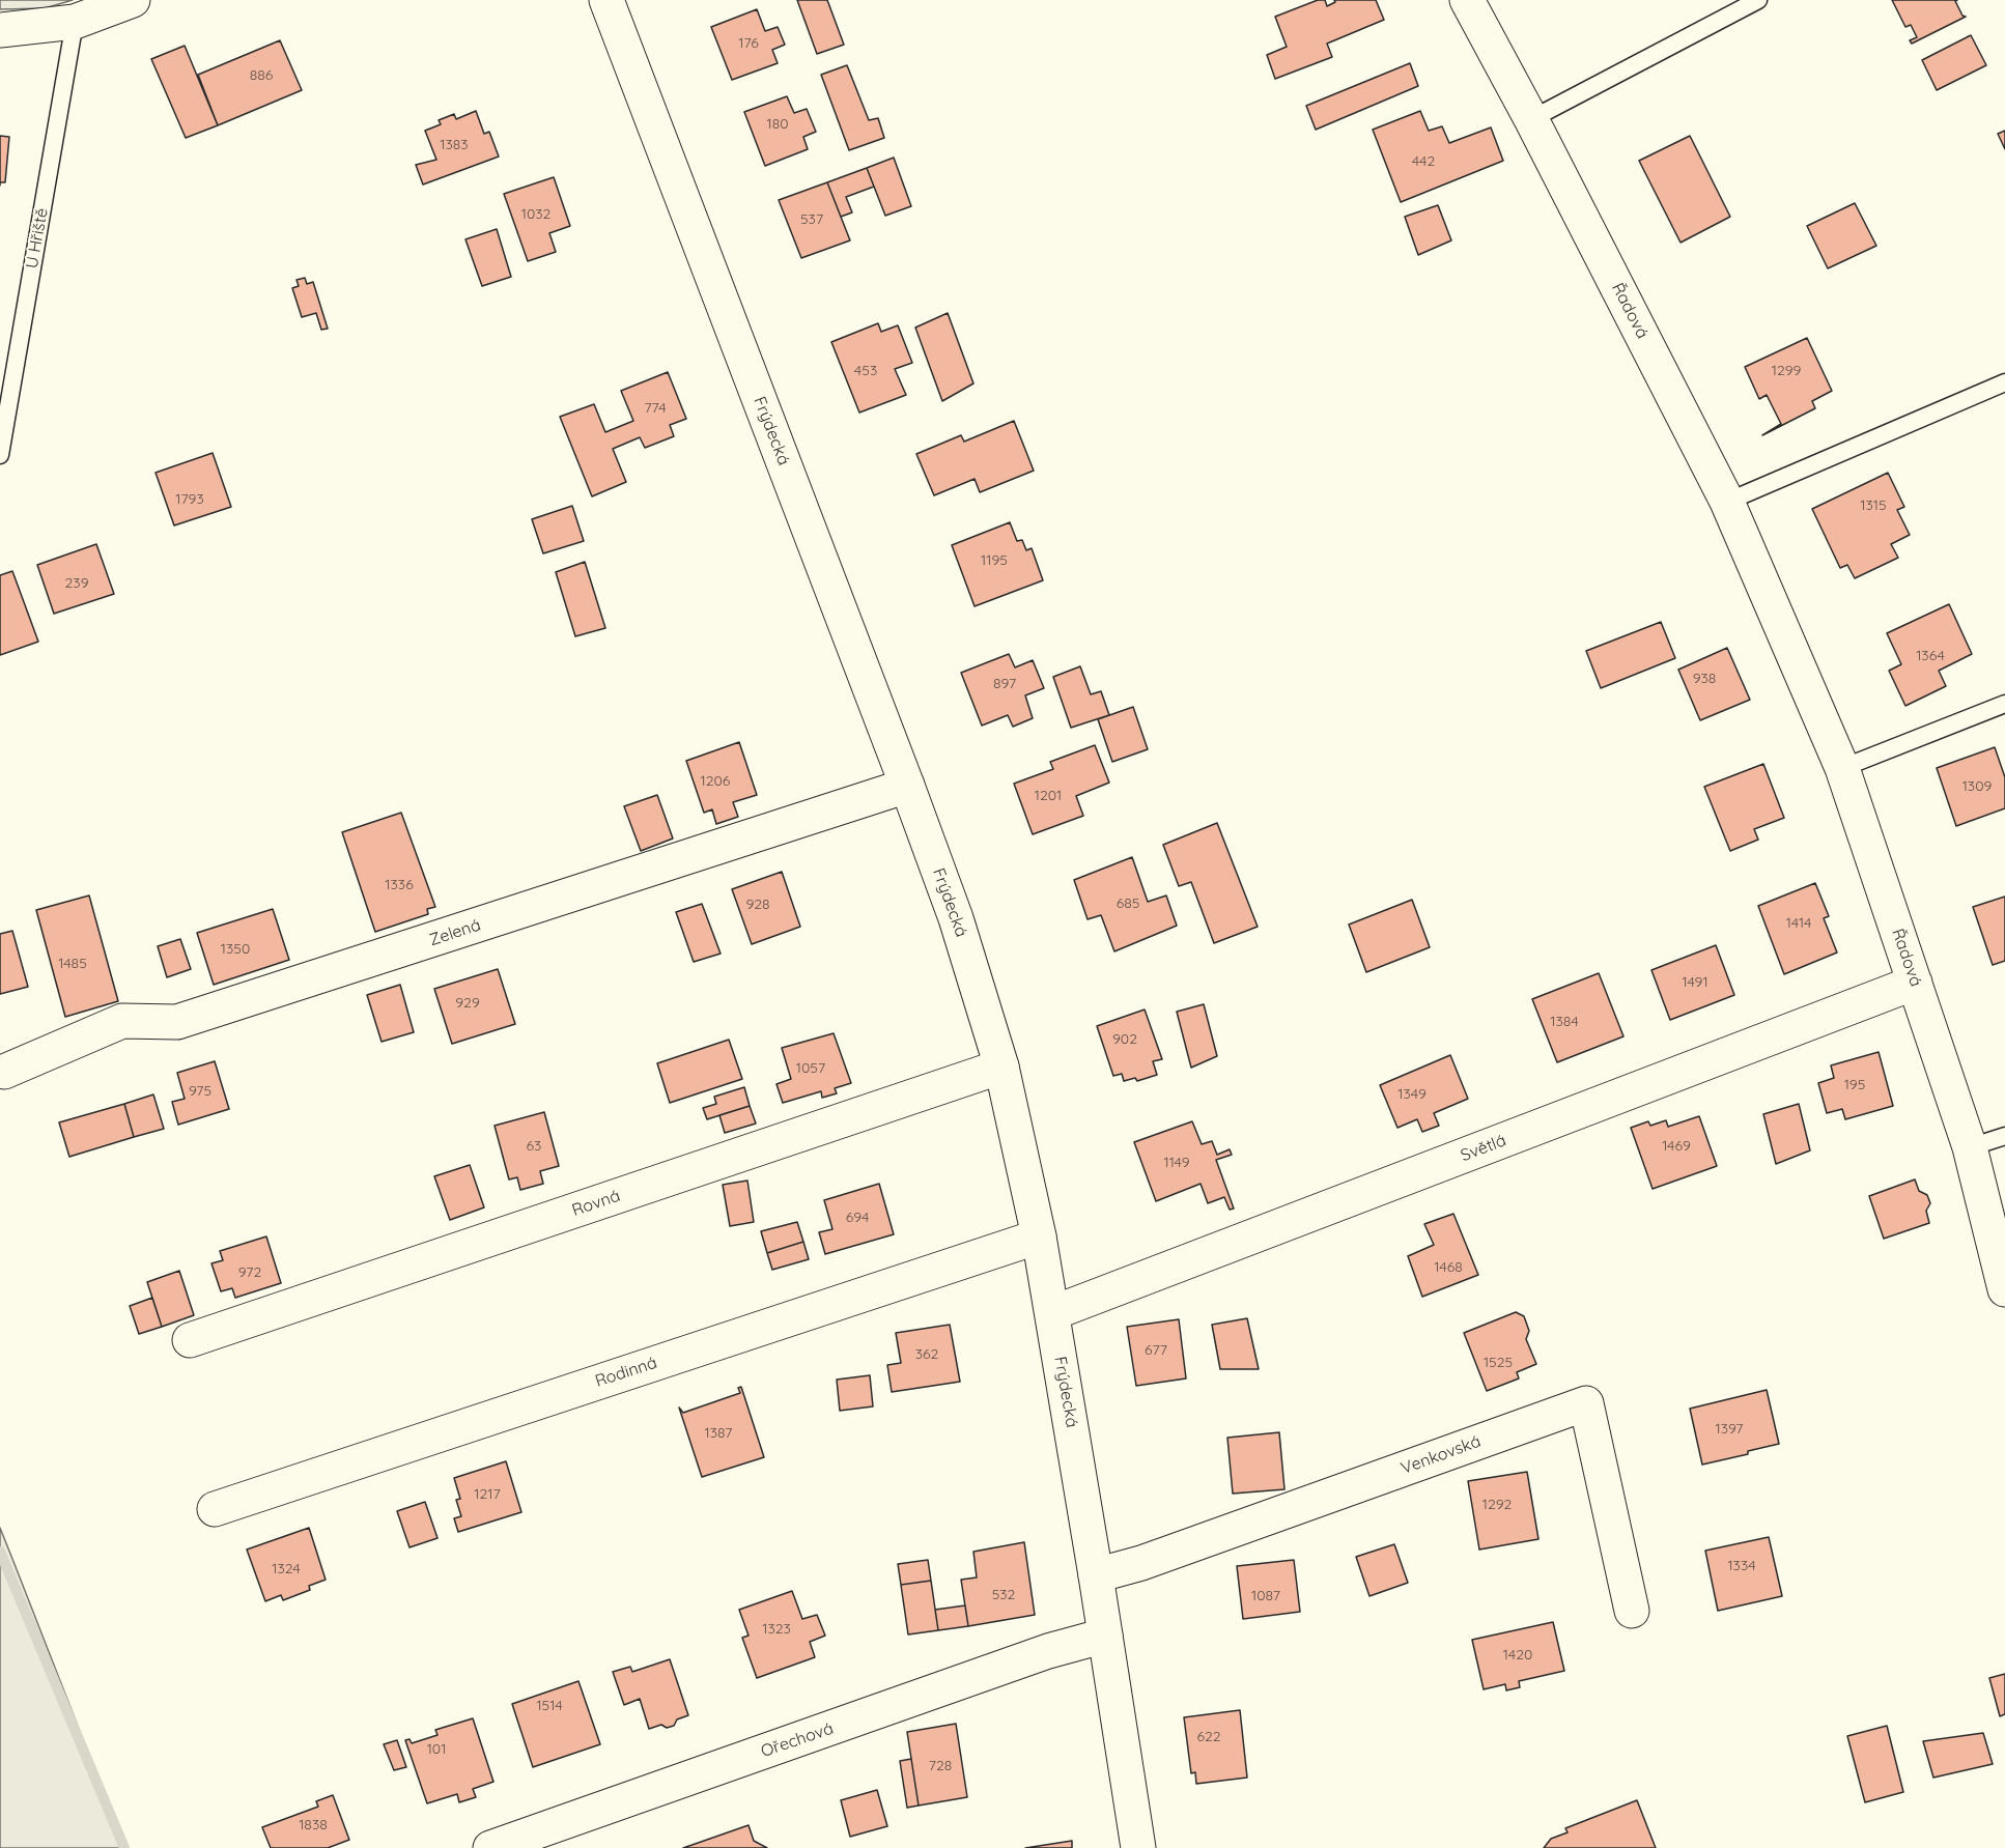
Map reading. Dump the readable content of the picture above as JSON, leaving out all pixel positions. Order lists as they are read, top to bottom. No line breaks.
{"streets":{"street":["Řadová","Frýdecká","Zelená","Světlá","Rovná","Rodinná","Venkovská","Ořechová"],"lane":["U Hřiště"]},"crossings":[["Řadová","Světlá"],["Frýdecká","Zelená"],["Frýdecká","Světlá"],["Frýdecká","Rovná"],["Frýdecká","Rodinná"],["Frýdecká","Venkovská"],["Frýdecká","Ořechová"]],"house_numbers":["176","886","180","1383","442","1032","537","453","1299","774","1793","1315","1195","239","1364","938","897","1206","1309","1201","1336","685","928","1414","1350","1485","1491","929","1384","902","1057","195","975","1349","63","1469","1149","694","1468","972","677","362","1525","1397","1387","1217","1292","1334","1324","532","1087","1323","1420","1514","622","101","728","1838"]}
